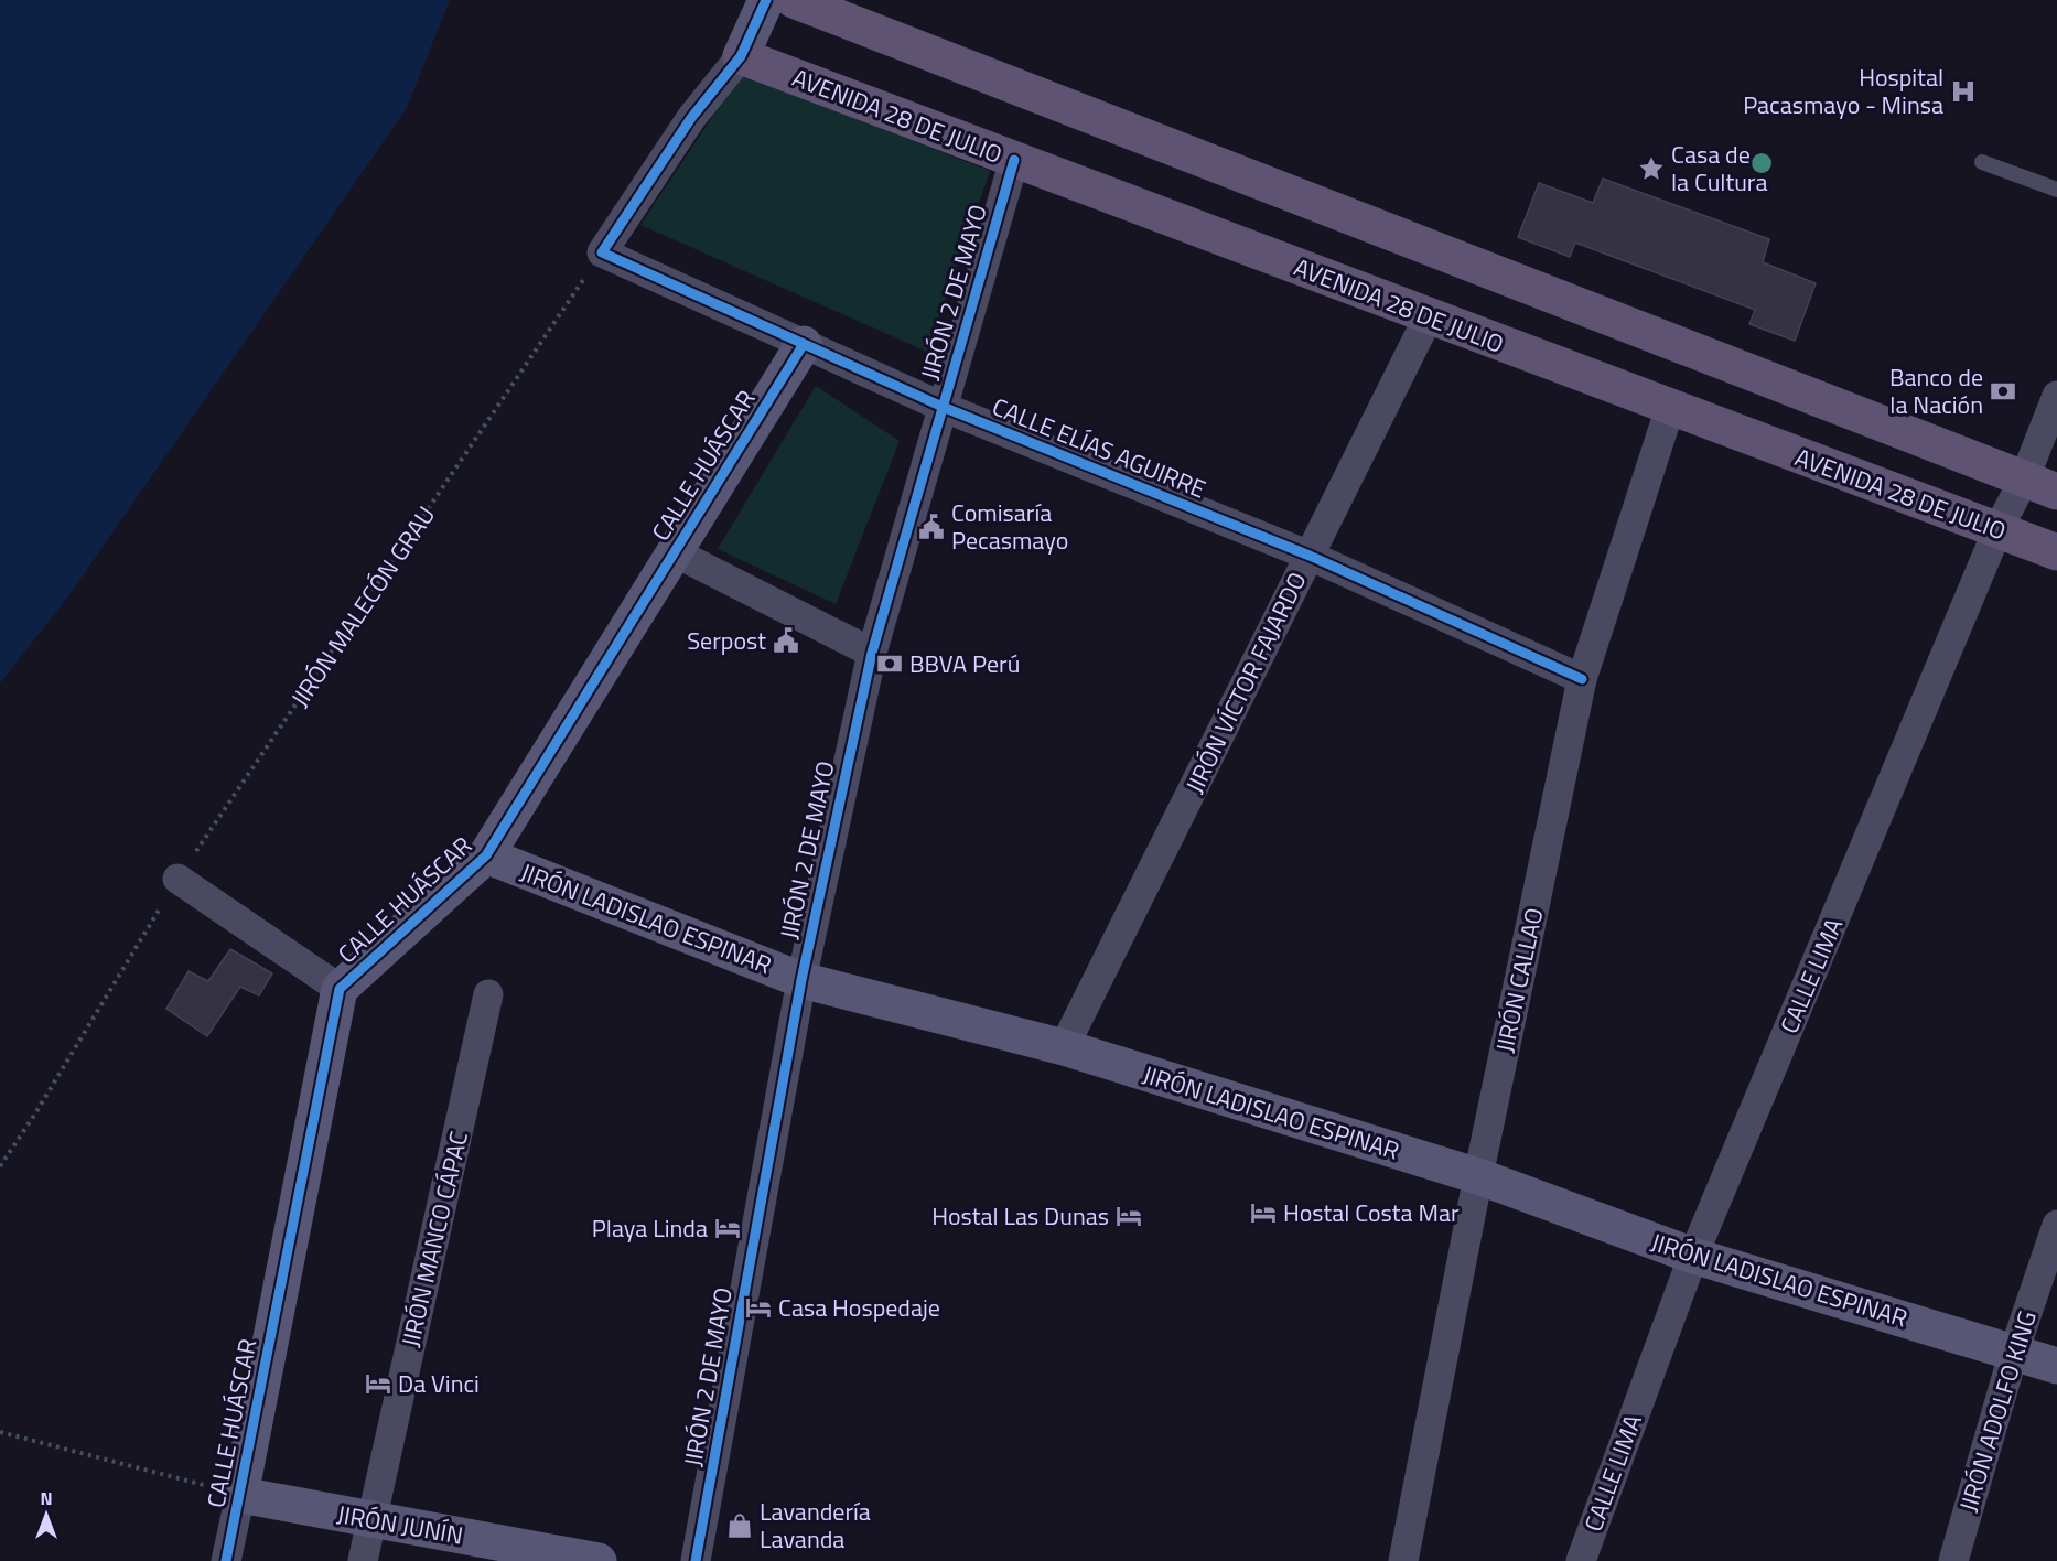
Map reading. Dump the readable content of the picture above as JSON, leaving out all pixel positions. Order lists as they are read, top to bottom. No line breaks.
{"streets":{"main road":["AVENIDA 28 DE JULIO"],"street":["JIRÓN 2 DE MAYO","CALLE ELÍAS AGUIRRE","CALLE HUÁSCAR","JIRÓN VÍCTOR FAJARDO","JIRÓN LADISLAO ESPINAR","CALLE LIMA","JIRÓN CALLAO","JIRÓN MANCO CÁPAC","JIRÓN ADOLFO KING","JIRÓN JUNÍN"],"path":["JIRÓN MALECÓN GRAU"]},"crossings":[["AVENIDA 28 DE JULIO","JIRÓN 2 DE MAYO"],["AVENIDA 28 DE JULIO","JIRÓN VÍCTOR FAJARDO"],["AVENIDA 28 DE JULIO","CALLE LIMA"],["AVENIDA 28 DE JULIO","JIRÓN CALLAO"],["JIRÓN 2 DE MAYO","CALLE ELÍAS AGUIRRE"],["JIRÓN 2 DE MAYO","JIRÓN LADISLAO ESPINAR"],["CALLE ELÍAS AGUIRRE","CALLE HUÁSCAR"],["CALLE ELÍAS AGUIRRE","JIRÓN MALECÓN GRAU"],["CALLE ELÍAS AGUIRRE","JIRÓN VÍCTOR FAJARDO"],["CALLE ELÍAS AGUIRRE","JIRÓN CALLAO"],["CALLE HUÁSCAR","JIRÓN LADISLAO ESPINAR"],["CALLE HUÁSCAR","JIRÓN JUNÍN"],["JIRÓN VÍCTOR FAJARDO","JIRÓN LADISLAO ESPINAR"],["JIRÓN LADISLAO ESPINAR","CALLE LIMA"],["JIRÓN LADISLAO ESPINAR","JIRÓN CALLAO"],["JIRÓN LADISLAO ESPINAR","JIRÓN ADOLFO KING"],["JIRÓN MANCO CÁPAC","JIRÓN JUNÍN"]],"places":{"hospital":["Hospital Pacasmayo - Minsa"],"place":["Casa de la Cultura"],"bank":["Banco de la Nación","BBVA Perú"],"public building":["Comisaría Pecasmayo","Serpost"],"hotel":["Hostal Costa Mar","Hostal Las Dunas","Playa Linda","Casa Hospedaje","Da Vinci"],"shop":["Lavandería Lavanda"]},"north":"top"}
